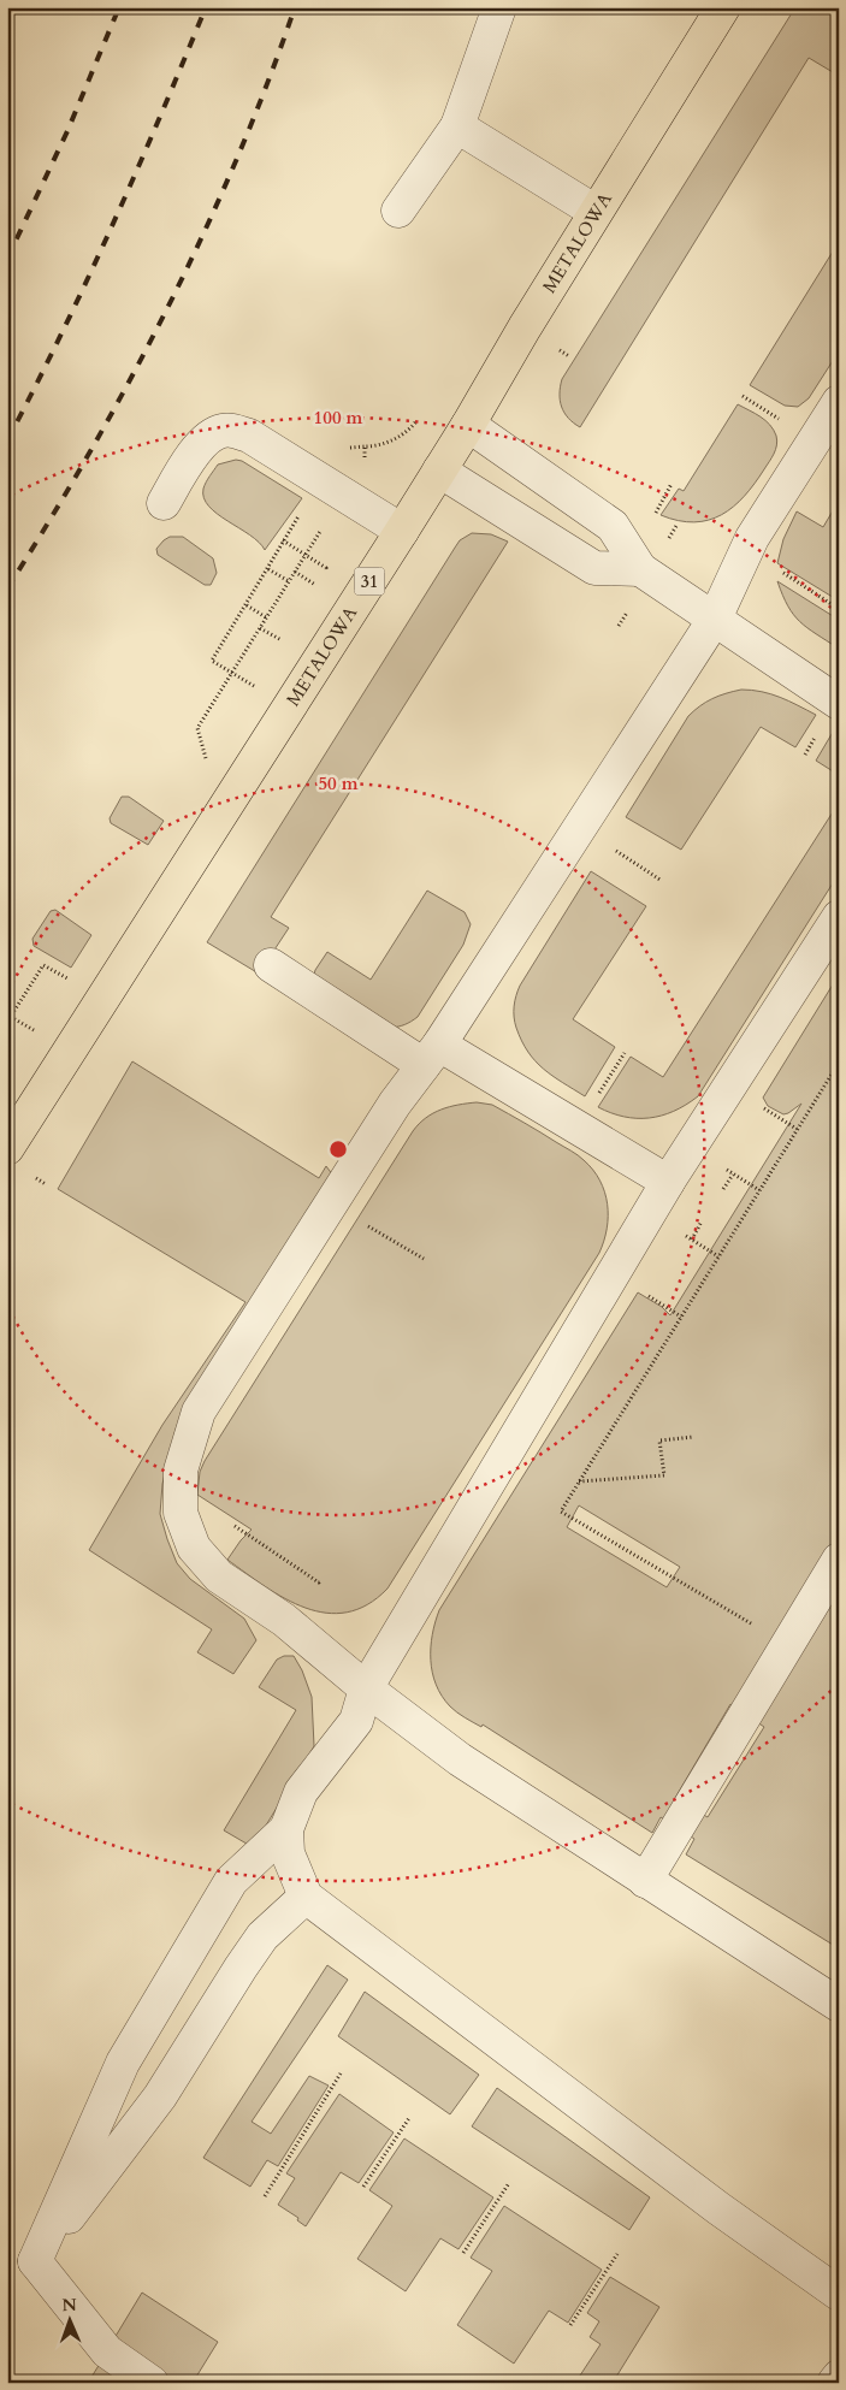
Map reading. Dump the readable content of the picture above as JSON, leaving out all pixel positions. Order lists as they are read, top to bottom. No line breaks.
{"streets":{"main road":["METALOWA","31"]},"north":"top","rings":["100 m","50 m"]}
